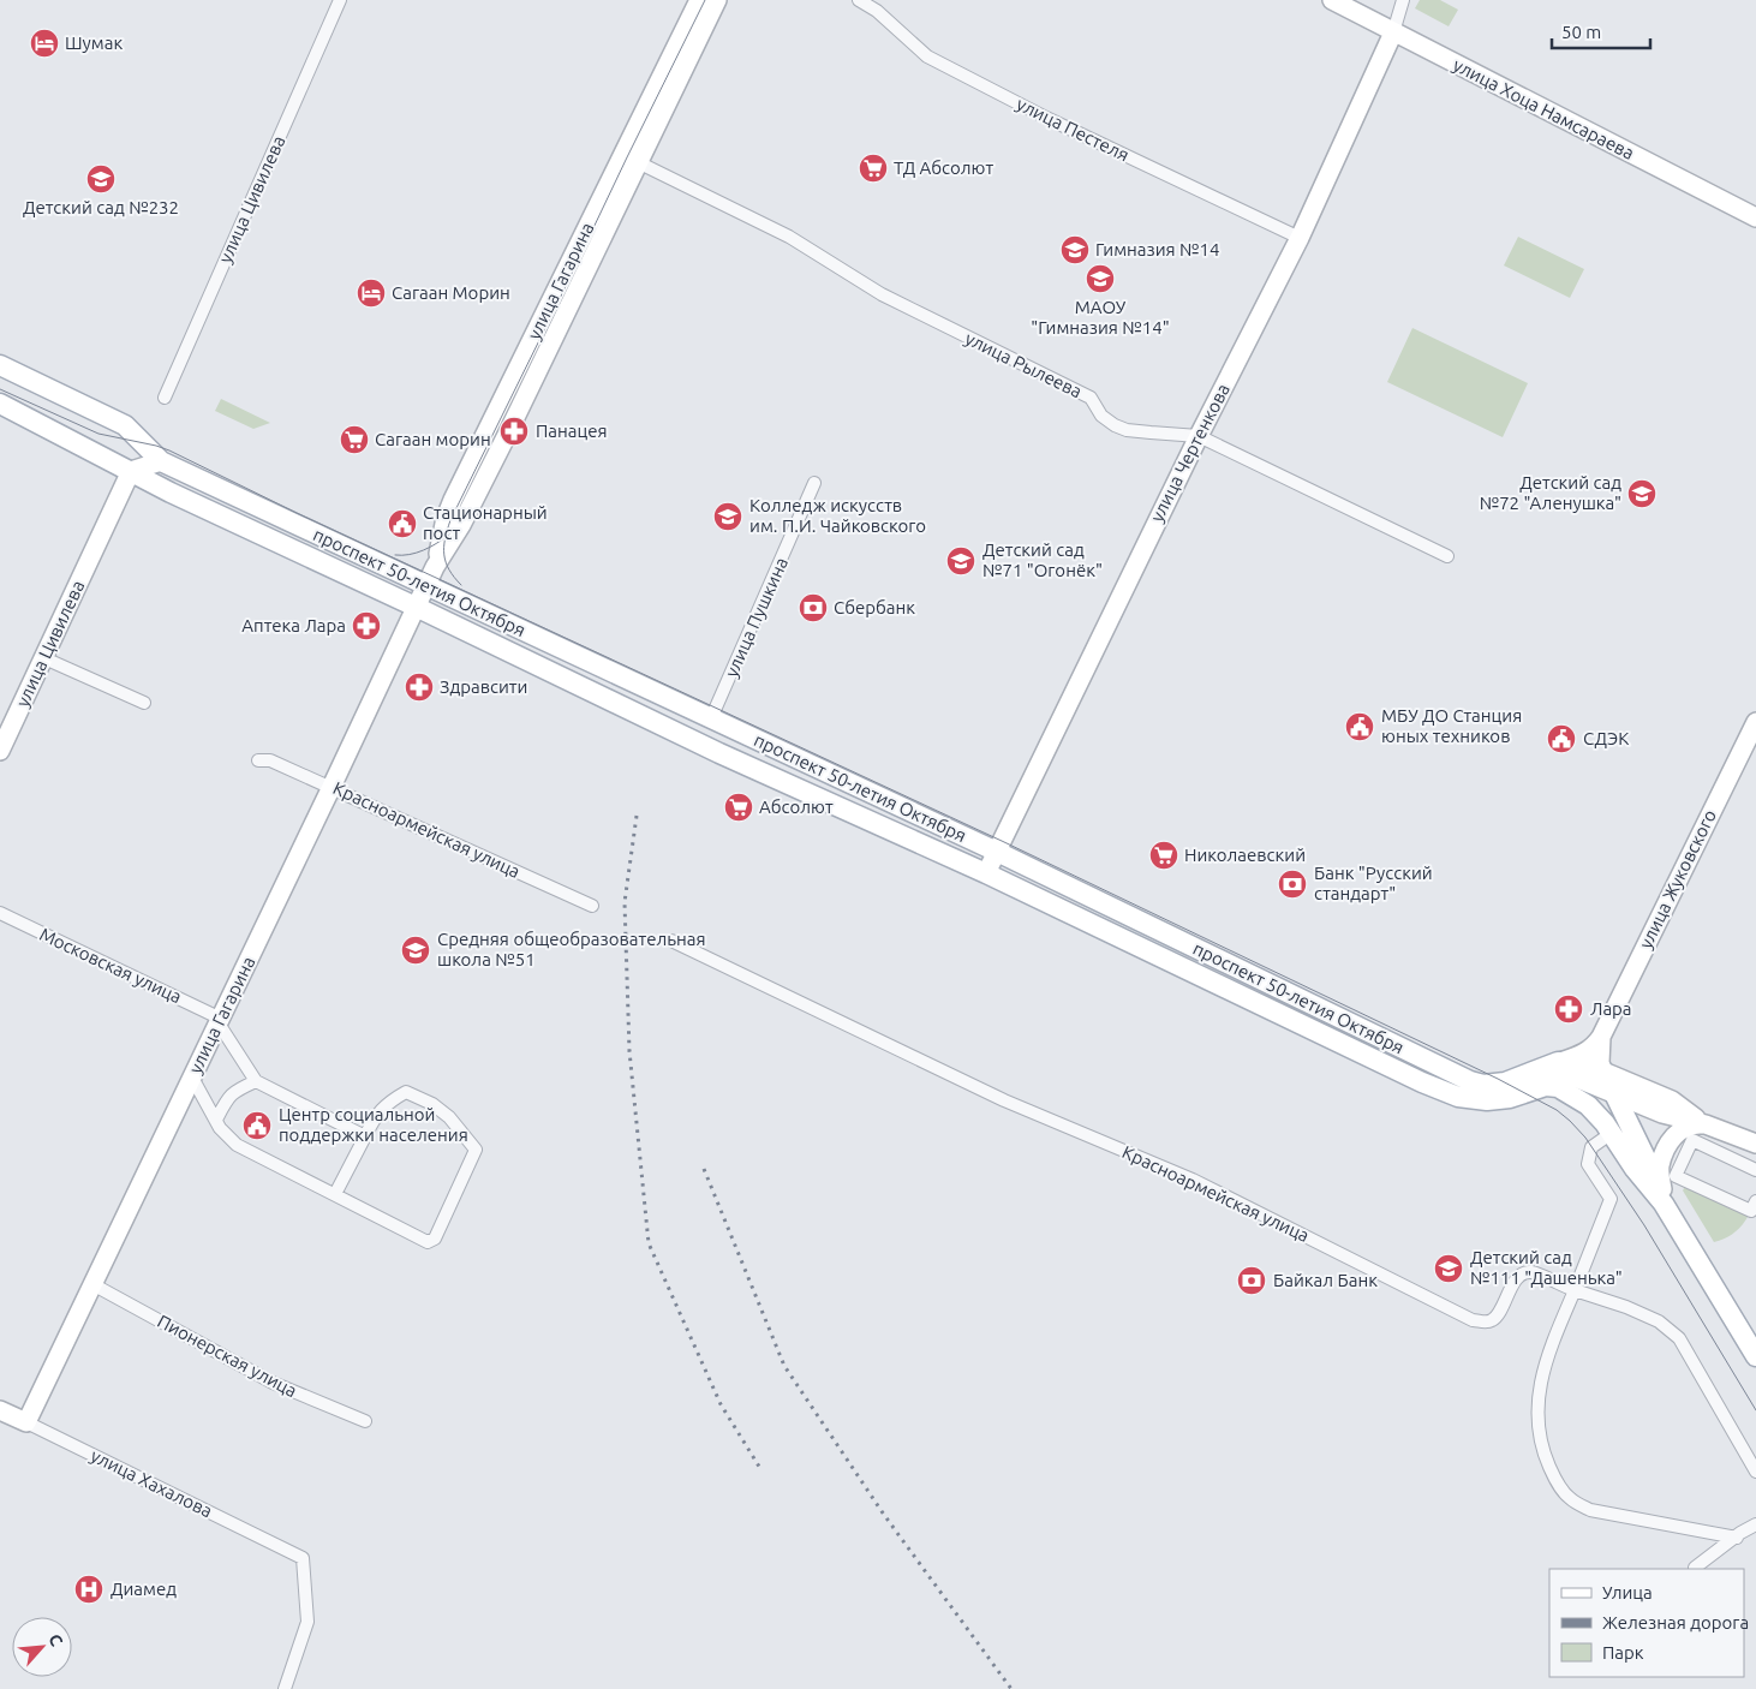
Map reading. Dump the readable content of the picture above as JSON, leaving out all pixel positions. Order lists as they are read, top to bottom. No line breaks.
{"streets":{"main road":["проспект 50-летия Октября"],"street":["улица Хоца Намсараева","улица Пестеля","улица Цивилева","улица Гагарина","улица Рылеева","улица Чертенкова","улица Пушкина","Красноармейская улица","улица Жуковского","Московская улица","Пионерская улица","улица Хахалова"]},"crossings":[["улица Хоца Намсараева","улица Чертенкова"],["улица Пестеля","улица Чертенкова"],["улица Цивилева","проспект 50-летия Октября"],["улица Гагарина","улица Рылеева"],["улица Гагарина","проспект 50-летия Октября"],["улица Гагарина","Красноармейская улица"],["улица Гагарина","Московская улица"],["улица Гагарина","Пионерская улица"],["улица Гагарина","улица Хахалова"],["улица Рылеева","улица Чертенкова"],["улица Чертенкова","проспект 50-летия Октября"],["проспект 50-летия Октября","улица Пушкина"]],"places":{"hotel":["Шумак","Сагаан Морин"],"supermarket":["ТД Абсолют","Сагаан морин","Абсолют","Николаевский"],"school or university":["Детский сад №232","Гимназия №14","МАОУ \"Гимназия №14\"","Детский сад №72 \"Аленушка\"","Колледж искусств им. П.И. Чайковского","Детский сад №71 \"Огонёк\"","Средняя общеобразовательная школа №51","Детский сад №111 \"Дашенька\""],"pharmacy":["Панацея","Аптека Лара","Здравсити","Лара"],"public building":["Стационарный пост","МБУ ДО Станция юных техников","СДЭК","Центр социальной поддержки населения"],"bank":["Сбербанк","Банк \"Русский стандарт\"","Байкал Банк"],"hospital":["Диамед"]},"legend":["Улица","Железная дорога","Парк"],"scale_bar":"50 m","north":"top right"}
